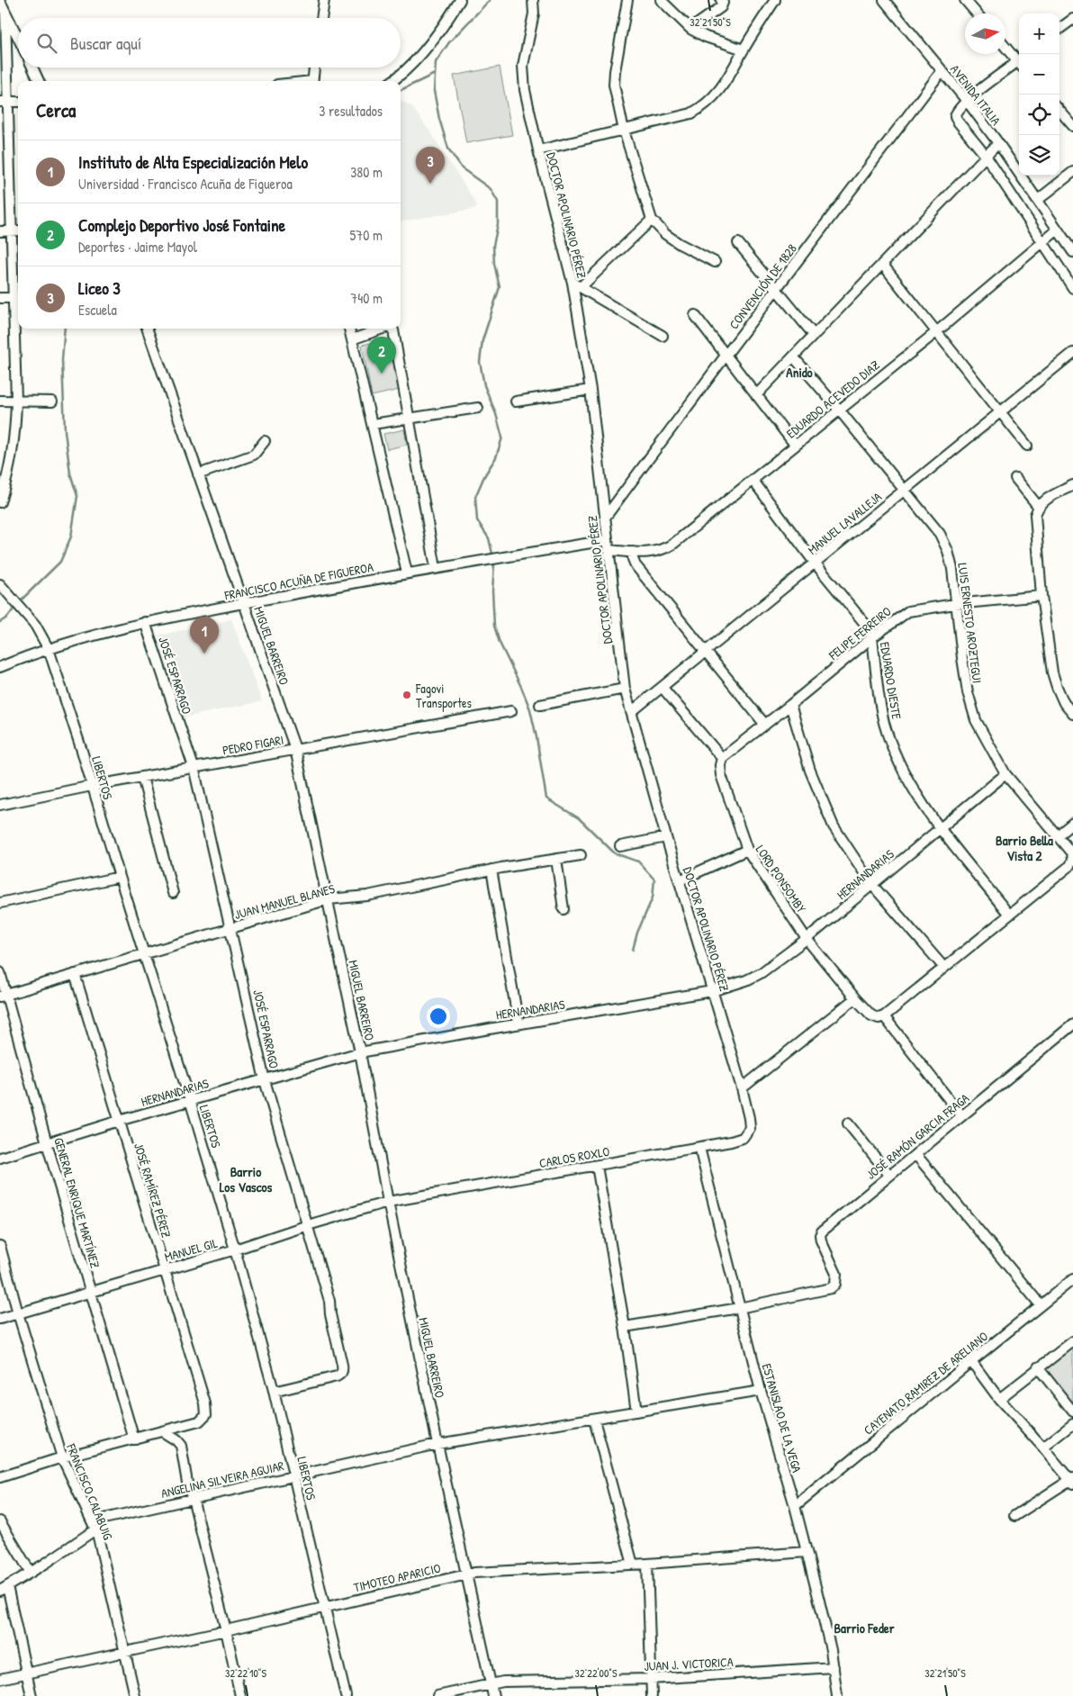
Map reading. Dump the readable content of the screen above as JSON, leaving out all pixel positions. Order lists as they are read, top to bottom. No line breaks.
{"streets":{"street":["AVENIDA ITALIA","DOCTOR APOLINARIO PÉREZ","CONVENCIÓN DE 1828","EDUARDO ACEVEDO DIAZ","MANUEL LAVALLEJA","FRANCISCO ACUÑA DE FIGUEROA","LUIS ERNESTO AROZTEGUI","FELIPE FERREIRO","MIGUEL BARREIRO","JOSÉ ESPARRAGO","EDUARDO DIESTE","PEDRO FIGARI","LIBERTOS","HERNANDARIAS","LORD PONSOMBY","JUAN MANUEL BLANES","JOSÉ RAMÓN GARCIA FRAGA","CARLOS ROXLO","JOSÉ RAMÍREZ PÉREZ","GENERAL ENRIQUE MARTÍNEZ","MANUEL GIL","CAYENATO RAMIREZ DE ARELIANO","ESTANISLAO DE LA VEGA","ANGELINA SILVEIRA AGUIAR","FRANCISCO CALABUIG","TIMOTEO APARICIO","JUAN J. VICTORICA"]},"crossings":[["AVENIDA ITALIA","CONVENCIÓN DE 1828"],["AVENIDA ITALIA","EDUARDO ACEVEDO DIAZ"],["DOCTOR APOLINARIO PÉREZ","CONVENCIÓN DE 1828"],["DOCTOR APOLINARIO PÉREZ","EDUARDO ACEVEDO DIAZ"],["DOCTOR APOLINARIO PÉREZ","MANUEL LAVALLEJA"],["DOCTOR APOLINARIO PÉREZ","FRANCISCO ACUÑA DE FIGUEROA"],["DOCTOR APOLINARIO PÉREZ","HERNANDARIAS"],["DOCTOR APOLINARIO PÉREZ","CARLOS ROXLO"],["EDUARDO ACEVEDO DIAZ","FRANCISCO ACUÑA DE FIGUEROA"],["EDUARDO ACEVEDO DIAZ","LUIS ERNESTO AROZTEGUI"],["EDUARDO ACEVEDO DIAZ","EDUARDO DIESTE"],["MANUEL LAVALLEJA","LUIS ERNESTO AROZTEGUI"],["MANUEL LAVALLEJA","EDUARDO DIESTE"],["FRANCISCO ACUÑA DE FIGUEROA","MIGUEL BARREIRO"],["FRANCISCO ACUÑA DE FIGUEROA","JOSÉ ESPARRAGO"],["FRANCISCO ACUÑA DE FIGUEROA","LIBERTOS"],["LUIS ERNESTO AROZTEGUI","FELIPE FERREIRO"],["LUIS ERNESTO AROZTEGUI","HERNANDARIAS"],["FELIPE FERREIRO","EDUARDO DIESTE"],["FELIPE FERREIRO","LORD PONSOMBY"],["MIGUEL BARREIRO","PEDRO FIGARI"],["MIGUEL BARREIRO","HERNANDARIAS"],["MIGUEL BARREIRO","JUAN MANUEL BLANES"],["MIGUEL BARREIRO","CARLOS ROXLO"],["MIGUEL BARREIRO","MANUEL GIL"],["MIGUEL BARREIRO","ANGELINA SILVEIRA AGUIAR"],["MIGUEL BARREIRO","TIMOTEO APARICIO"],["MIGUEL BARREIRO","JUAN J. VICTORICA"],["JOSÉ ESPARRAGO","PEDRO FIGARI"],["JOSÉ ESPARRAGO","LIBERTOS"],["JOSÉ ESPARRAGO","HERNANDARIAS"],["JOSÉ ESPARRAGO","JUAN MANUEL BLANES"],["JOSÉ ESPARRAGO","MANUEL GIL"],["EDUARDO DIESTE","HERNANDARIAS"],["PEDRO FIGARI","LIBERTOS"],["LIBERTOS","HERNANDARIAS"],["LIBERTOS","JUAN MANUEL BLANES"],["LIBERTOS","MANUEL GIL"],["LIBERTOS","ANGELINA SILVEIRA AGUIAR"],["LIBERTOS","TIMOTEO APARICIO"],["HERNANDARIAS","LORD PONSOMBY"],["HERNANDARIAS","JOSÉ RAMÍREZ PÉREZ"],["HERNANDARIAS","GENERAL ENRIQUE MARTÍNEZ"],["JUAN MANUEL BLANES","JOSÉ RAMÍREZ PÉREZ"],["JUAN MANUEL BLANES","GENERAL ENRIQUE MARTÍNEZ"],["JOSÉ RAMÓN GARCIA FRAGA","ESTANISLAO DE LA VEGA"],["CARLOS ROXLO","MANUEL GIL"],["CARLOS ROXLO","ESTANISLAO DE LA VEGA"],["JOSÉ RAMÍREZ PÉREZ","MANUEL GIL"],["GENERAL ENRIQUE MARTÍNEZ","MANUEL GIL"],["MANUEL GIL","FRANCISCO CALABUIG"],["CAYENATO RAMIREZ DE ARELIANO","ESTANISLAO DE LA VEGA"],["ESTANISLAO DE LA VEGA","ANGELINA SILVEIRA AGUIAR"],["ESTANISLAO DE LA VEGA","TIMOTEO APARICIO"],["ESTANISLAO DE LA VEGA","JUAN J. VICTORICA"],["ANGELINA SILVEIRA AGUIAR","FRANCISCO CALABUIG"],["FRANCISCO CALABUIG","TIMOTEO APARICIO"]],"districts":["Anido","Barrio Bella Vista 2","Barrio Los Vascos","Barrio Feder"],"places":["Fagovi Transportes"],"north":"right","page":{"map_buttons":["+","−"],"search":"Buscar aquí","heading":["Cerca","3 resultados"],"list":[{"mark":"1","name":"Instituto de Alta Especialización Melo","note":"Universidad · Francisco Acuña de Figueroa","value":"380 m"},{"mark":"2","name":"Complejo Deportivo José Fontaine","note":"Deportes · Jaime Mayol","value":"570 m"},{"mark":"3","name":"Liceo 3","note":"Escuela","value":"740 m"}],"pins":["3","2","1"]},"coordinates":["32°21'50\"S","32°22'10\"S","32°22'00\"S"]}
